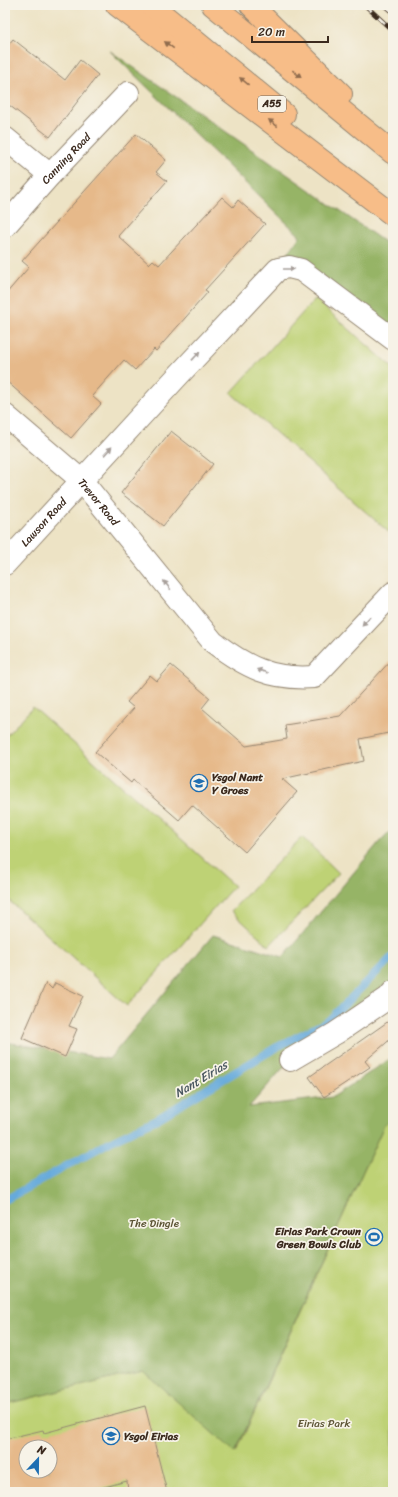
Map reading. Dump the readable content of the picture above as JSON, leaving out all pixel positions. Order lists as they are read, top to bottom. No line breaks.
{"streets":{"highway":["A55"],"street":["Canning Road","Trevor Road","Lawson Road"]},"crossings":[["Trevor Road","Lawson Road"]],"water":["Nant Eirias"],"parks":["The Dingle","Eirias Park"],"places":{"school or university":["Ysgol Nant Y Groes","Ysgol Eirias"],"sports":["Eirias Park Crown Green Bowls Club"]},"scale_bar":"20 m","north":"top"}
